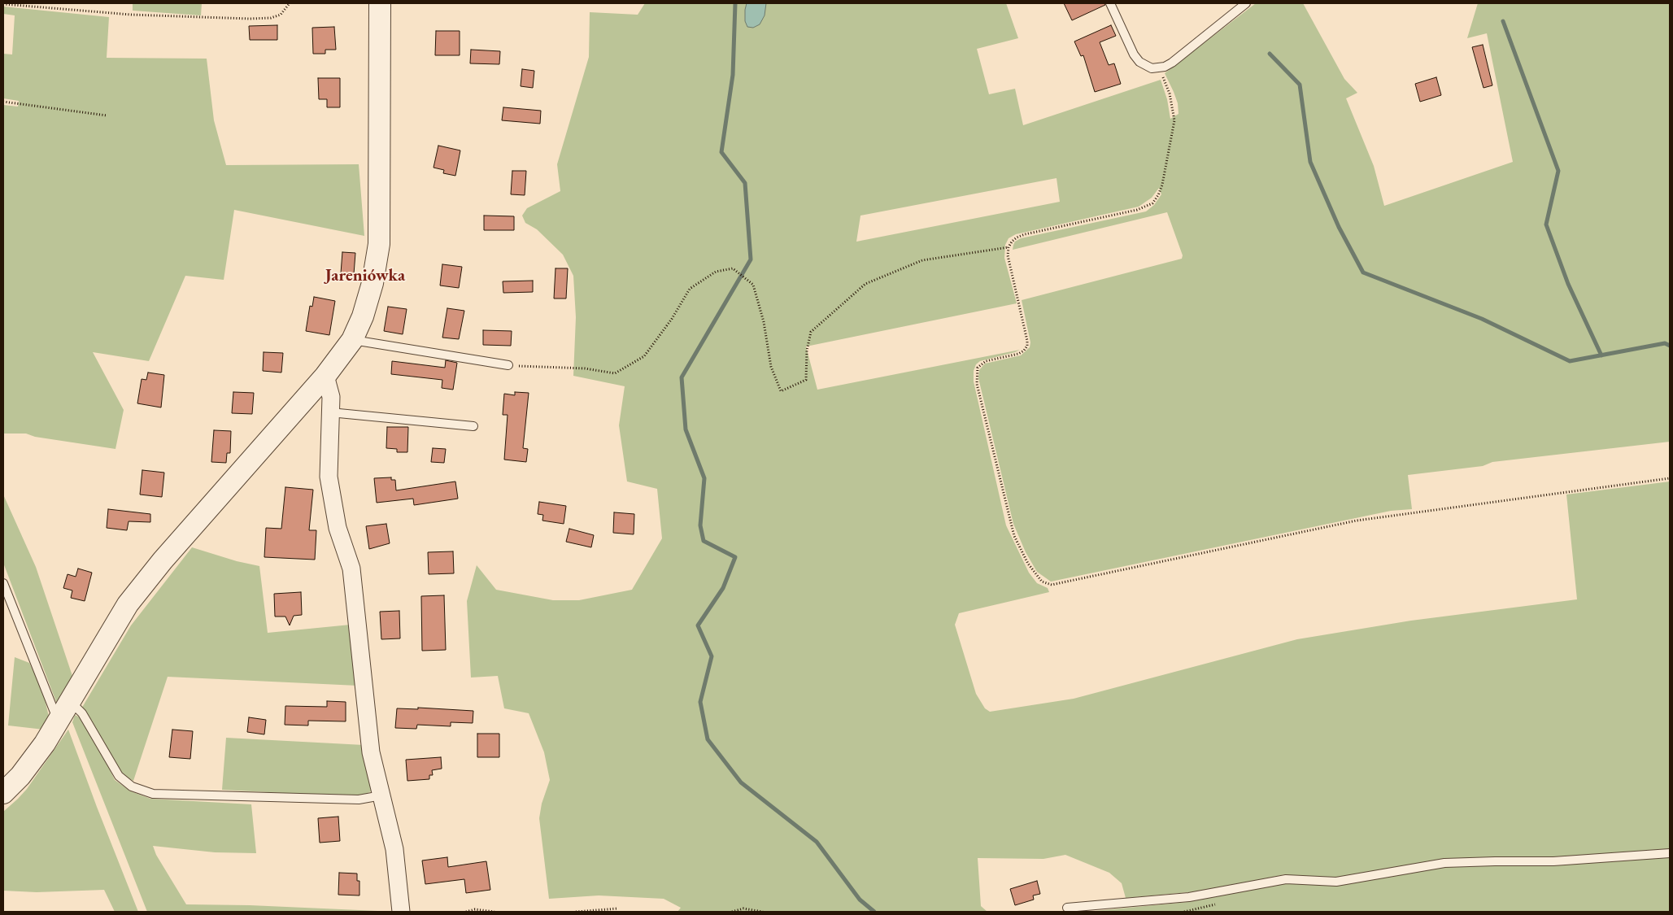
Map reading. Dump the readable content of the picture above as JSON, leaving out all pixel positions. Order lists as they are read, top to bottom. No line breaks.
{"districts":["Jareniówka"]}
